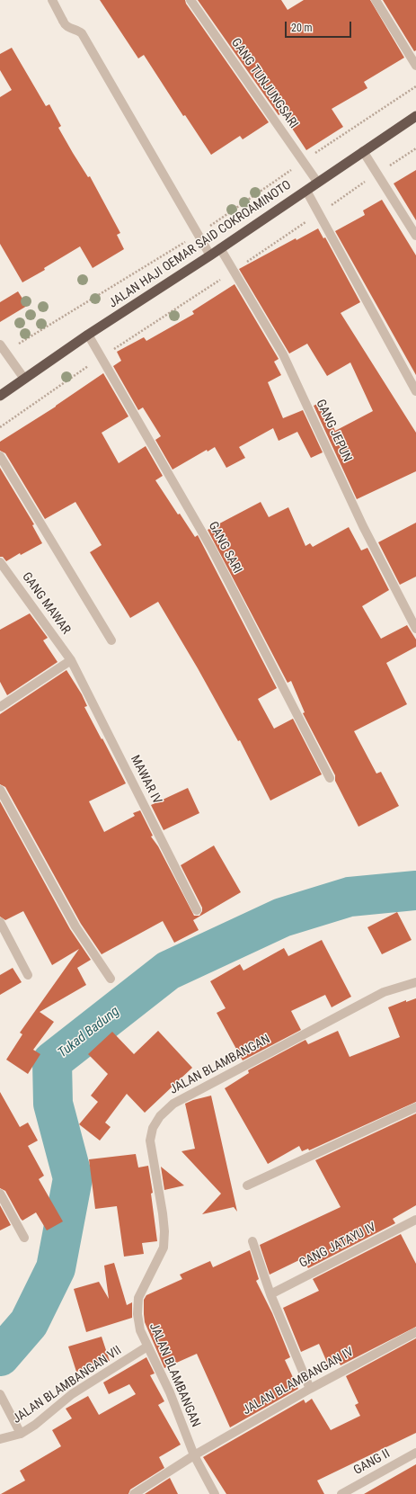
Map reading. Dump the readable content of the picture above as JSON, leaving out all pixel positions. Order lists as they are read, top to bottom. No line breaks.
{"streets":{"highway":["JALAN HAJI OEMAR SAID COKROAMINOTO"],"street":["GANG TUNJUNGSARI","GANG JEPUN","GANG SARI","GANG MAWAR","MAWAR IV","JALAN BLAMBANGAN","GANG JATAYU IV","JALAN BLAMBANGAN IV","JALAN BLAMBANGAN VII","GANG II"]},"crossings":[["GANG TUNJUNGSARI","JALAN HAJI OEMAR SAID COKROAMINOTO"],["JALAN HAJI OEMAR SAID COKROAMINOTO","GANG JEPUN"],["JALAN HAJI OEMAR SAID COKROAMINOTO","GANG SARI"],["GANG MAWAR","MAWAR IV"],["JALAN BLAMBANGAN","JALAN BLAMBANGAN IV"],["JALAN BLAMBANGAN","JALAN BLAMBANGAN VII"]],"water":["Tukad Badung"],"scale_bar":"20 m"}
